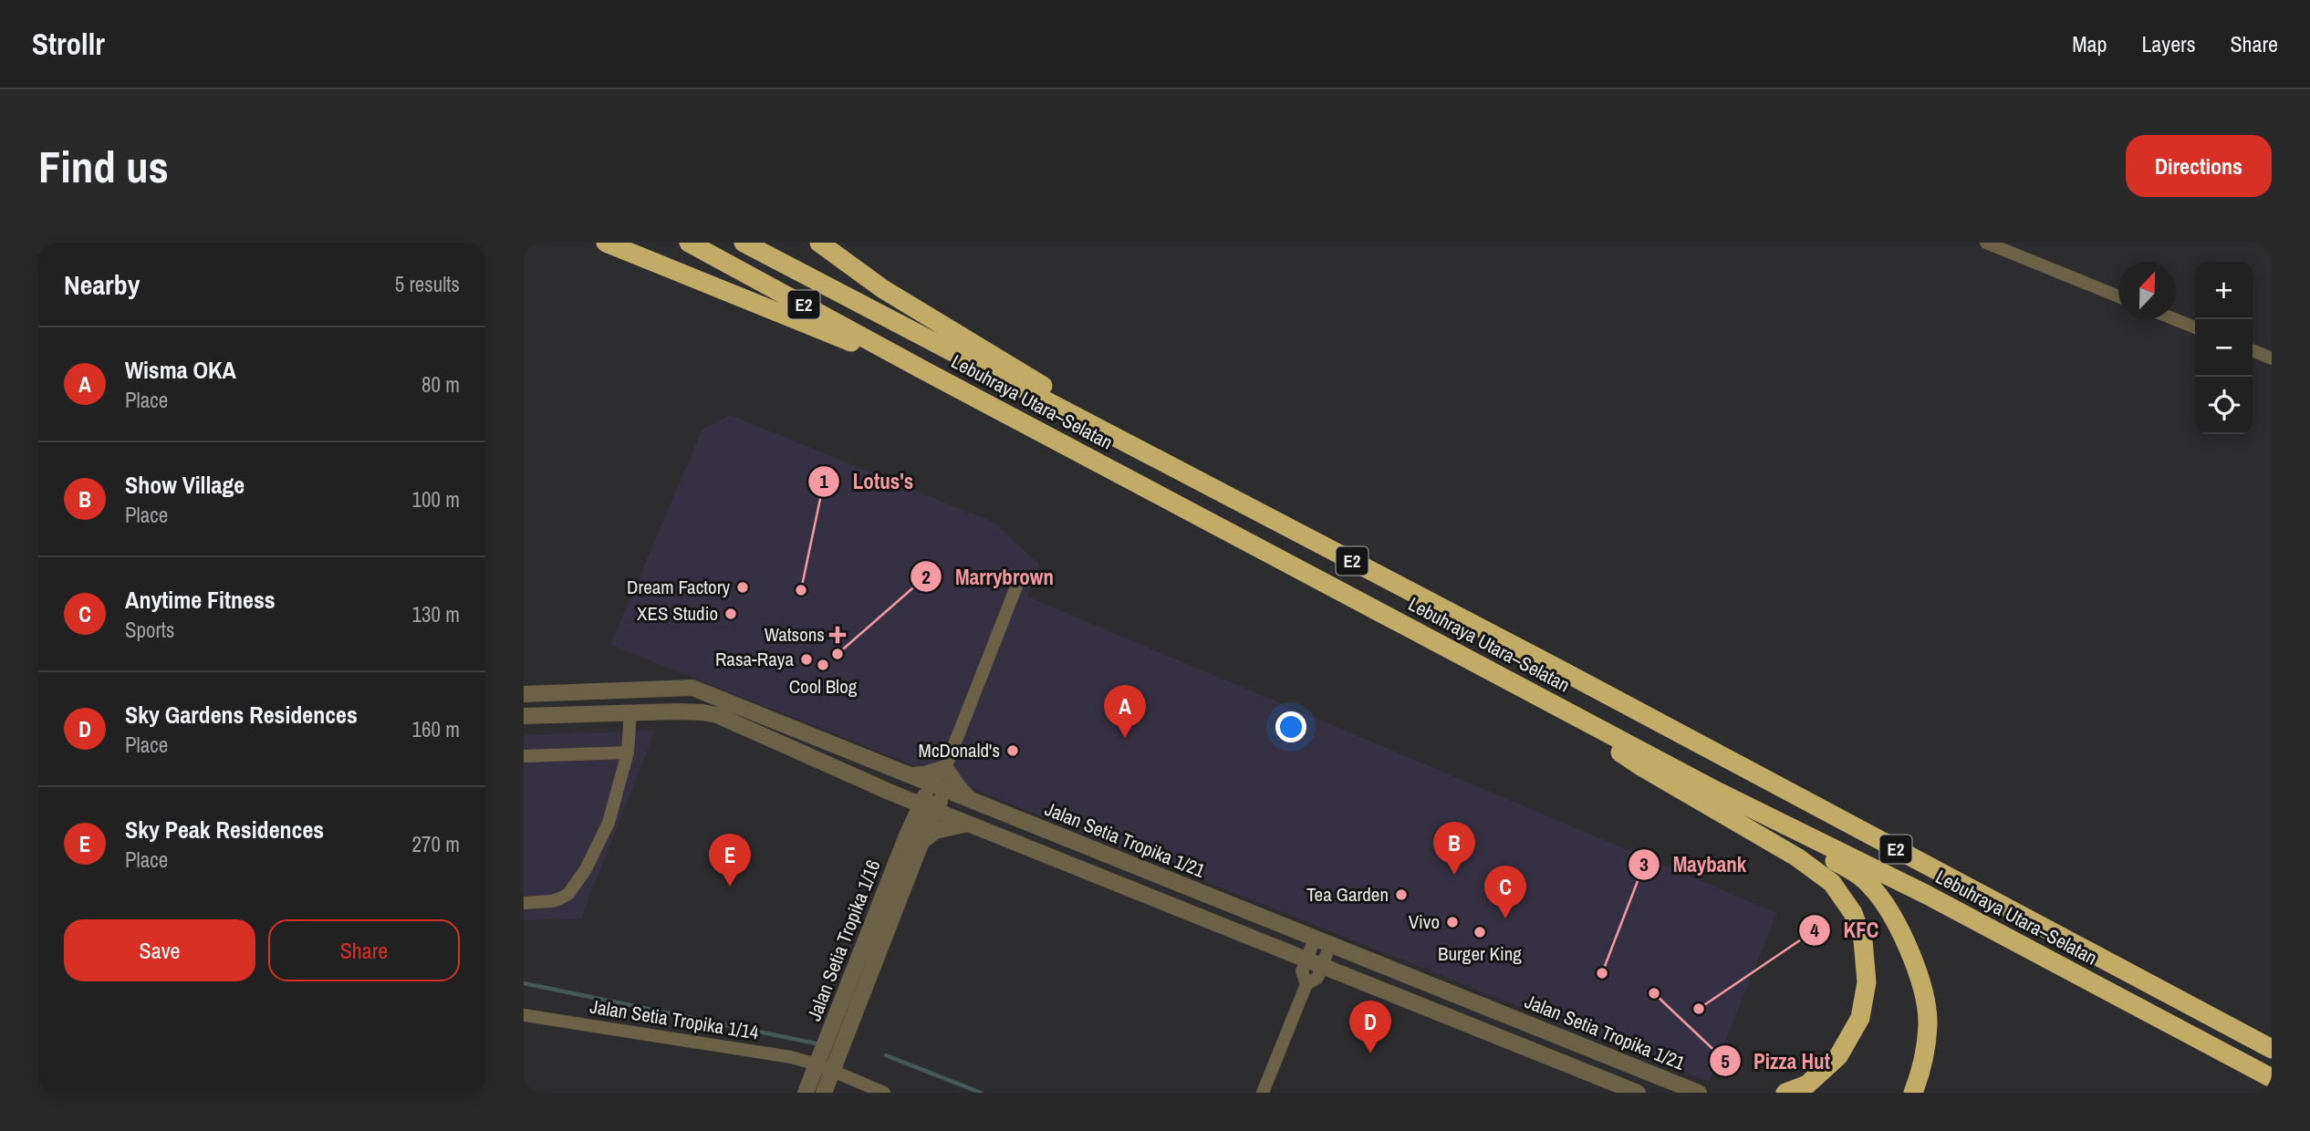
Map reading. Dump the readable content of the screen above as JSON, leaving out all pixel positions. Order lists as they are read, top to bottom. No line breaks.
{"streets":{"highway":["E2","Lebuhraya Utara–Selatan"],"street":["Jalan Setia Tropika 1/21","Jalan Setia Tropika 1/16","Jalan Setia Tropika 1/14"]},"crossings":[["Jalan Setia Tropika 1/21","Jalan Setia Tropika 1/16"],["Jalan Setia Tropika 1/16","Jalan Setia Tropika 1/14"]],"places":{"other":["Dream Factory","Lotus's","XES Studio","Marrybrown","Rasa-Raya","Cool Blog","McDonald's","Tea Garden","Vivo","Burger King","Maybank","Pizza Hut","KFC"],"health":["Watsons"]},"north":"top","page":{"header":"Strollr","nav":["Map","Layers","Share"],"buttons":["Directions",["Save","Share"]],"title":"Find us","heading":["Nearby","5 results"],"map_buttons":["+","−"],"list":[{"mark":"A","name":"Wisma OKA","note":"Place","value":"80 m"},{"mark":"B","name":"Show Village","note":"Place","value":"100 m"},{"mark":"C","name":"Anytime Fitness","note":"Sports","value":"130 m"},{"mark":"D","name":"Sky Gardens Residences","note":"Place","value":"160 m"},{"mark":"E","name":"Sky Peak Residences","note":"Place","value":"270 m"}],"pins":["A","B","E","C","D"]}}
